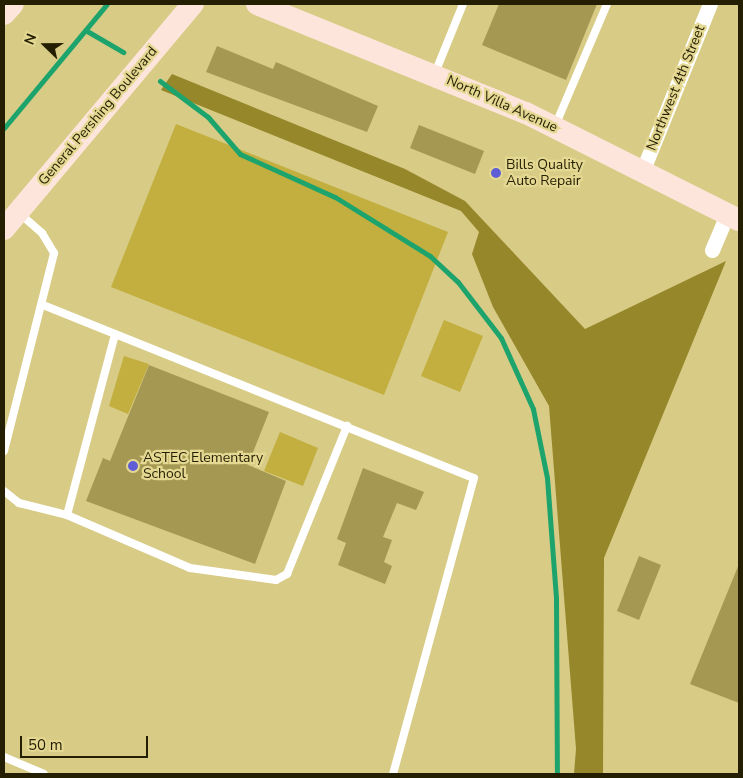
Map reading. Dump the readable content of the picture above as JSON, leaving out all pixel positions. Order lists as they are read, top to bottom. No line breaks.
{"streets":{"main road":["North Villa Avenue","General Pershing Boulevard"],"street":["Northwest 4th Street"]},"crossings":[["Northwest 4th Street","North Villa Avenue"]],"places":["Bills Quality Auto Repair","ASTEC Elementary School"],"scale_bar":"50 m","north":"left"}
